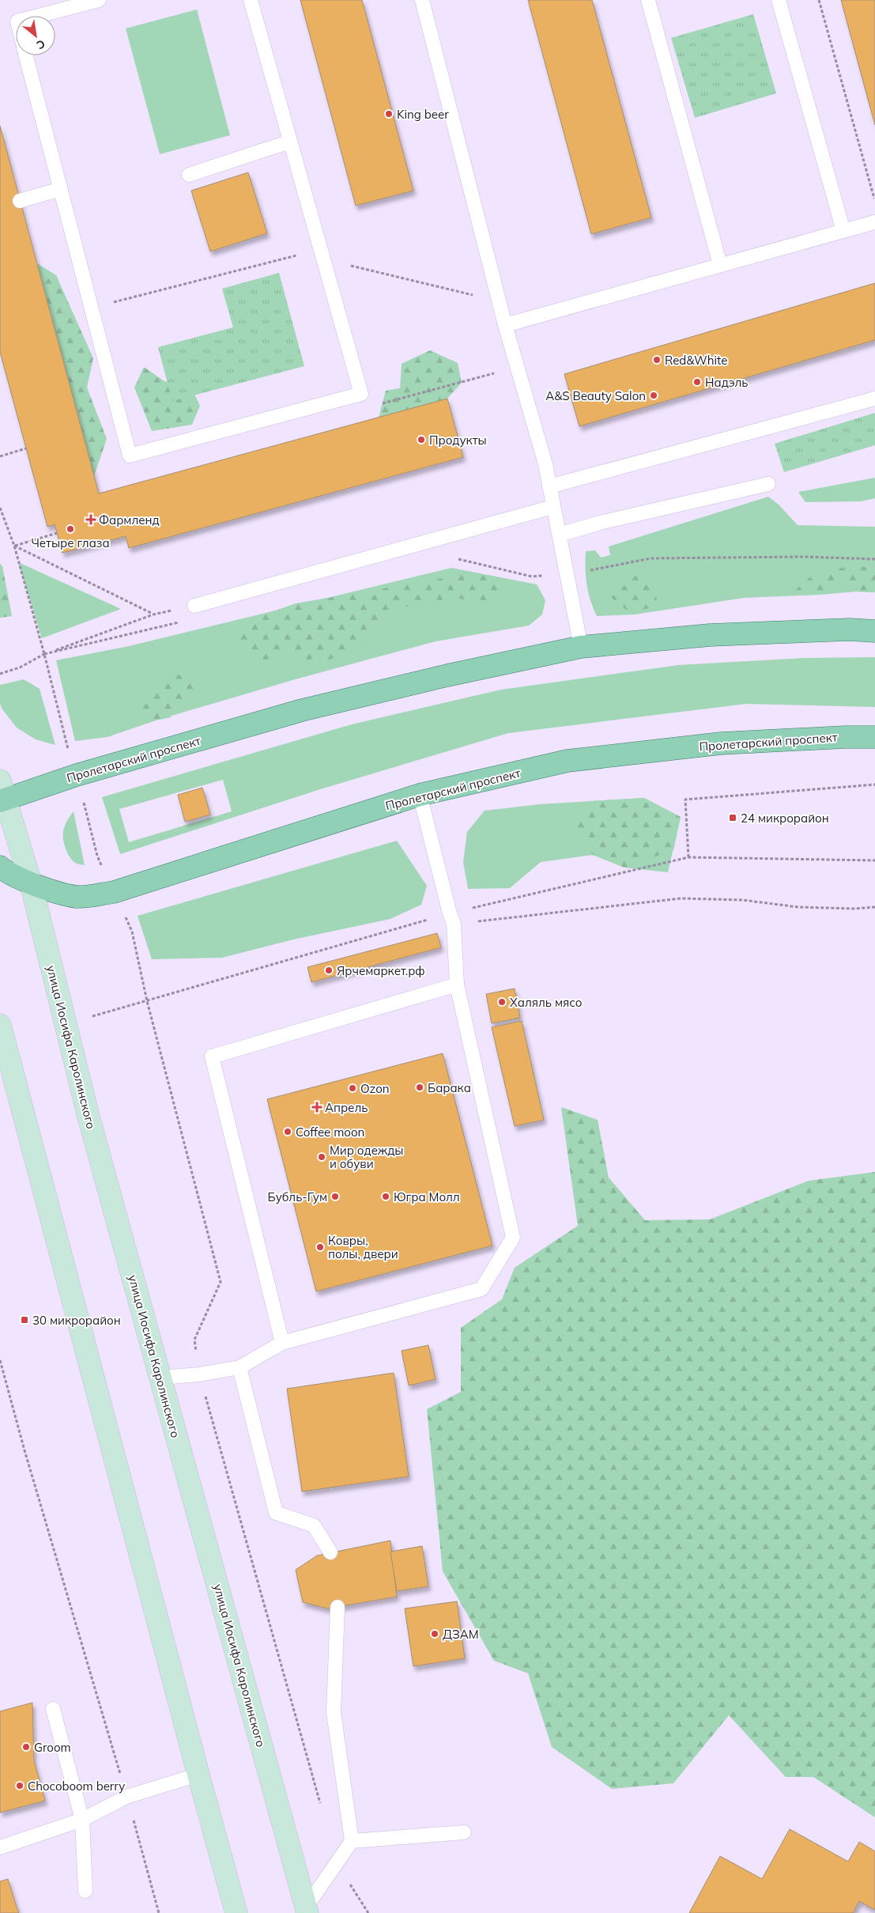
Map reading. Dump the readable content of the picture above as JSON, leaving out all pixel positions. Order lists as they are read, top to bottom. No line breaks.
{"streets":{"main road":["Пролетарский проспект","улица Иосифа Каролинского"]},"crossings":[["Пролетарский проспект","улица Иосифа Каролинского"]],"places":{"other":["King beer","Red&White","Надэль","A&S Beauty Salon","Продукты","Четыре глаза","Ярчемаркет.рф","Халяль мясо","Барака","Ozon","Coffee moon","Мир одежды и обуви","Бубль-Гум","Югра Молл","Ковры, полы, двери","ДЗАМ","Groom","Chocoboom berry"],"health":["Фармленд","Апрель"],"transit":["24 микрорайон","30 микрорайон"]},"north":"bottom right"}
